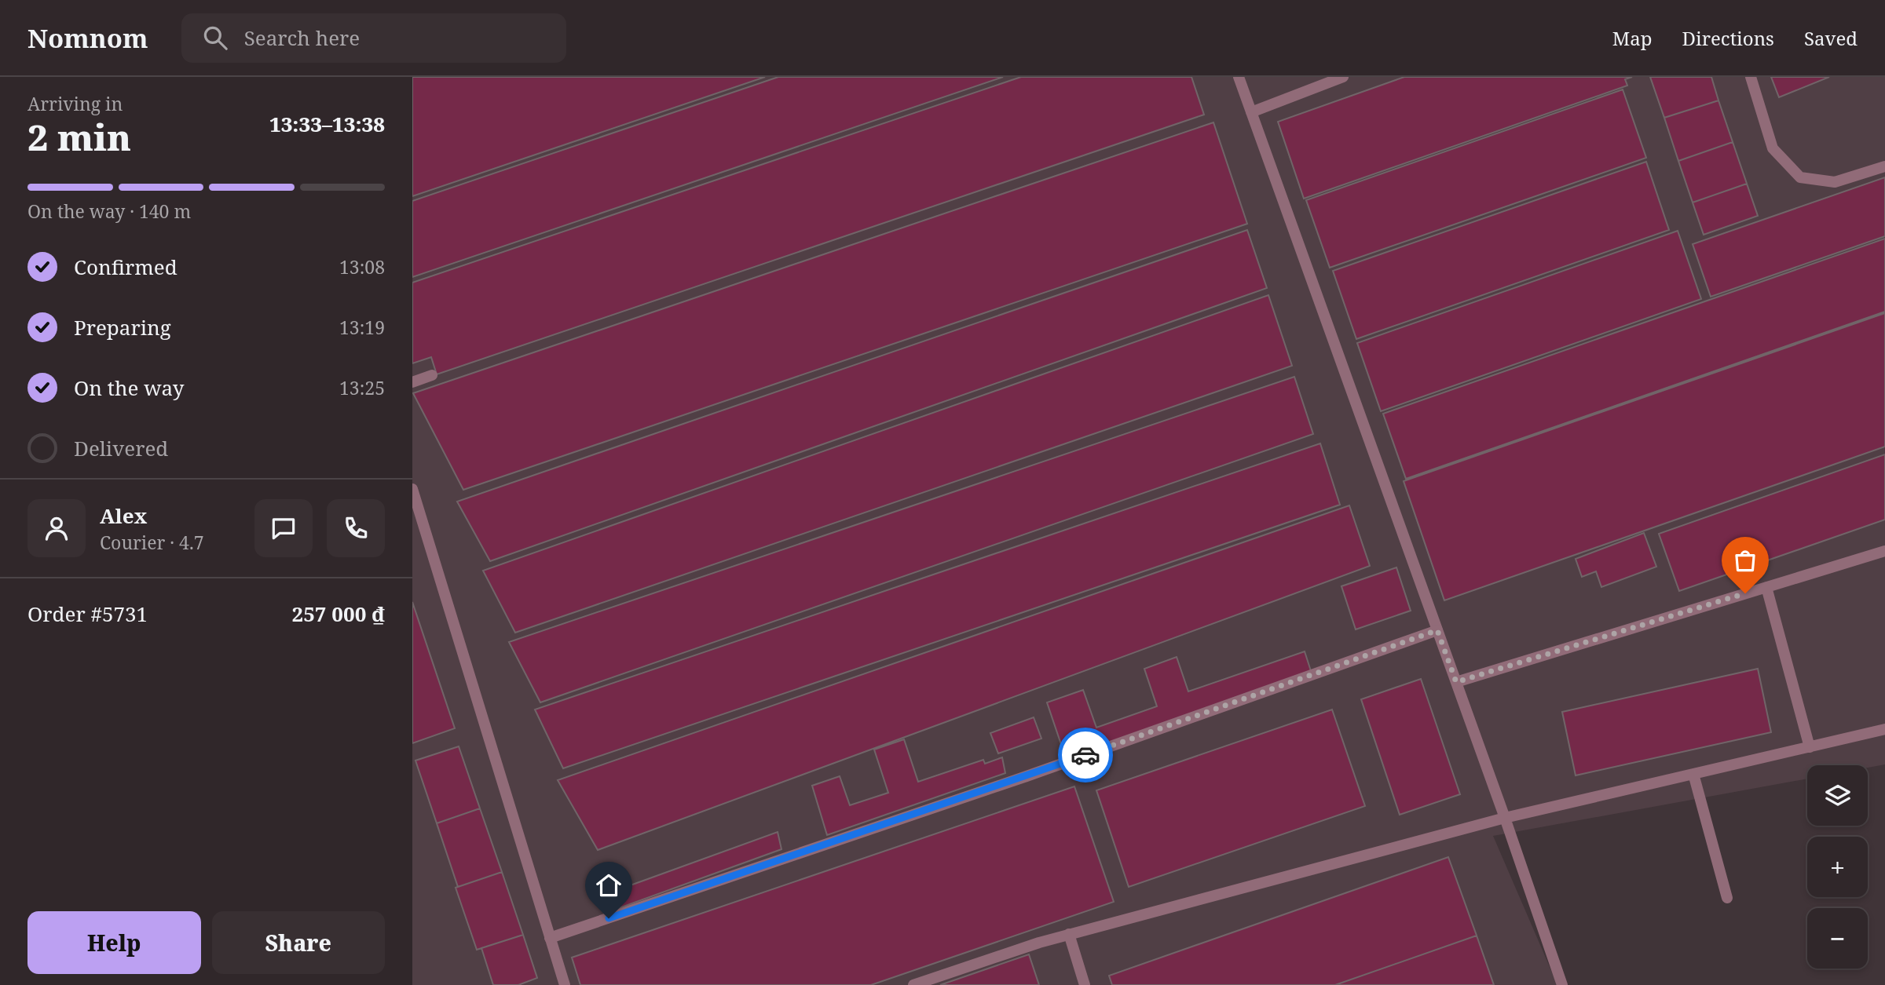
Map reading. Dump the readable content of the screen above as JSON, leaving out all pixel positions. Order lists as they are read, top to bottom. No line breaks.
{"page":{"header":"Nomnom","search":"Search here","nav":["Map","Directions","Saved"],"heading":["2 min","Arriving in","13:33–13:38"],"panel":["Alex","Courier · 4.7","Order #5731","257 000 ₫"],"bar":"On the way · 140 m","list":[["Confirmed","13:08"],["Preparing","13:19"],["On the way","13:25"],"Delivered"],"map_buttons":["+","−"],"buttons":["Help","Share"]}}
